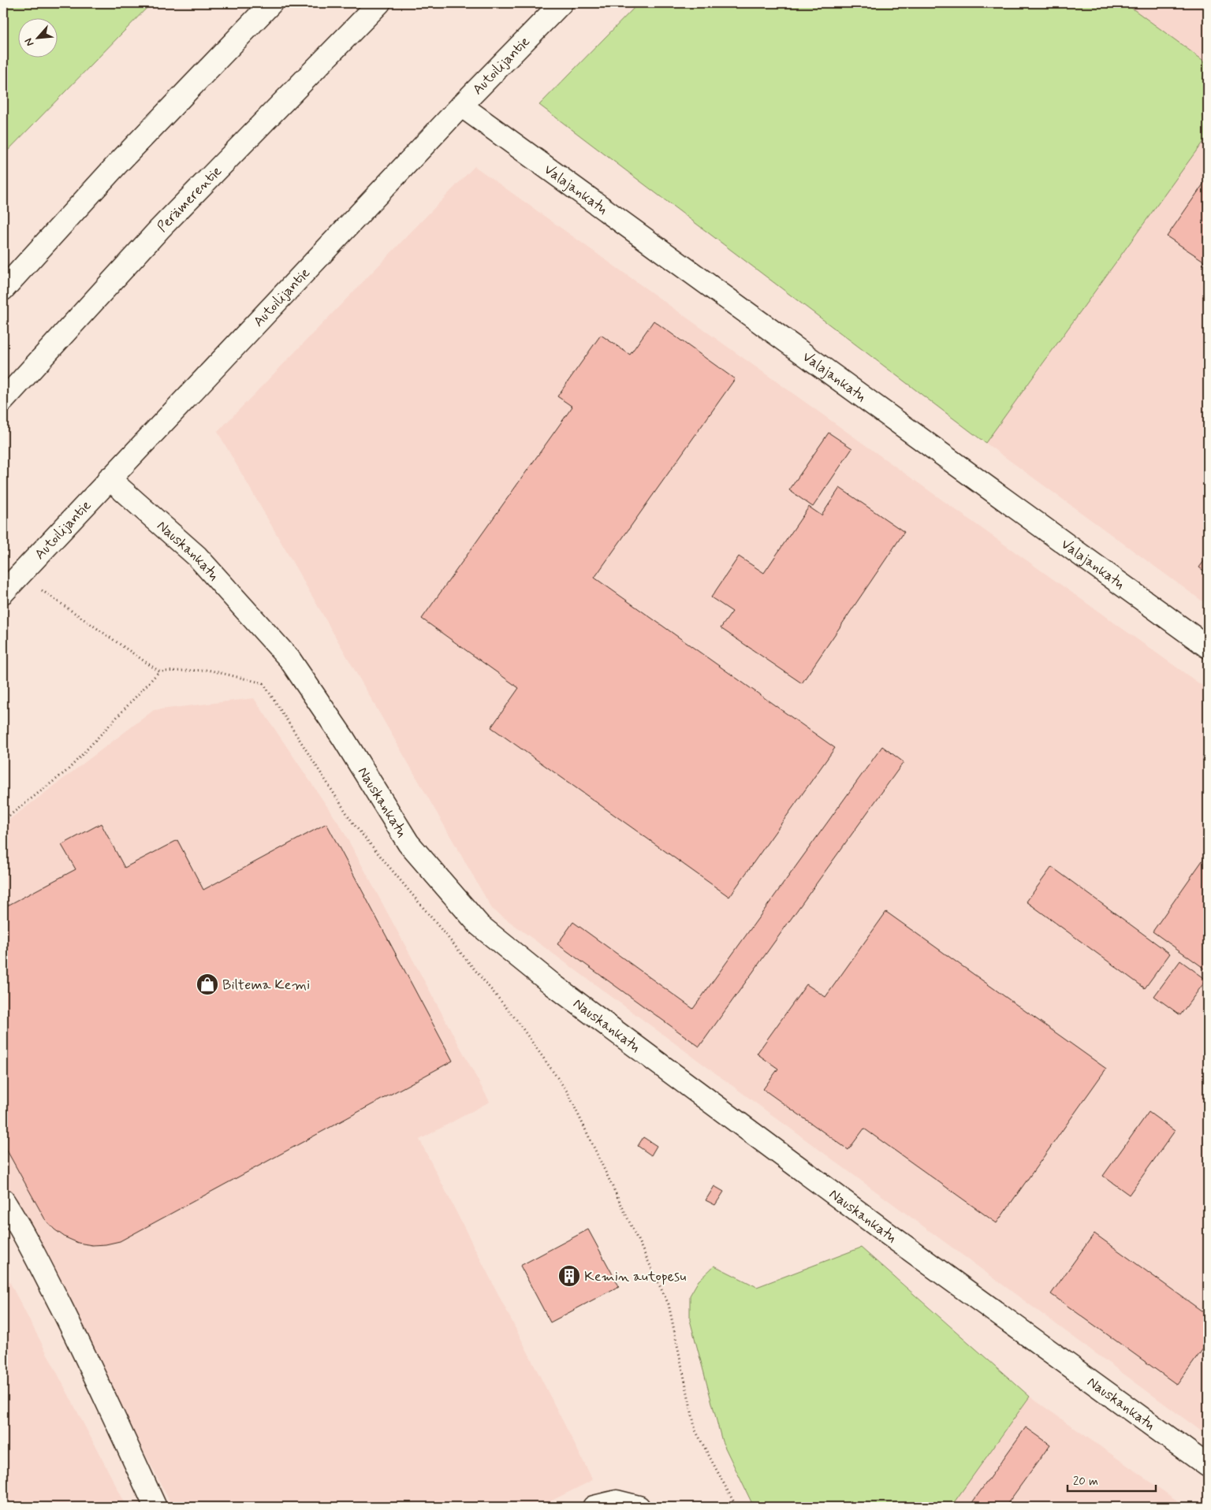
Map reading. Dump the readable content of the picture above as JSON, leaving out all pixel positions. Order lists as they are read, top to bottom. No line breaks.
{"streets":{"main road":["Autoilijantie","Valajankatu","Perämerentie","Nauskankatu"]},"crossings":[["Autoilijantie","Valajankatu"],["Autoilijantie","Nauskankatu"]],"places":{"shop":["Biltema Kemi"],"building":["Kemin autopesu"]},"scale_bar":"20 m","north":"bottom left"}
